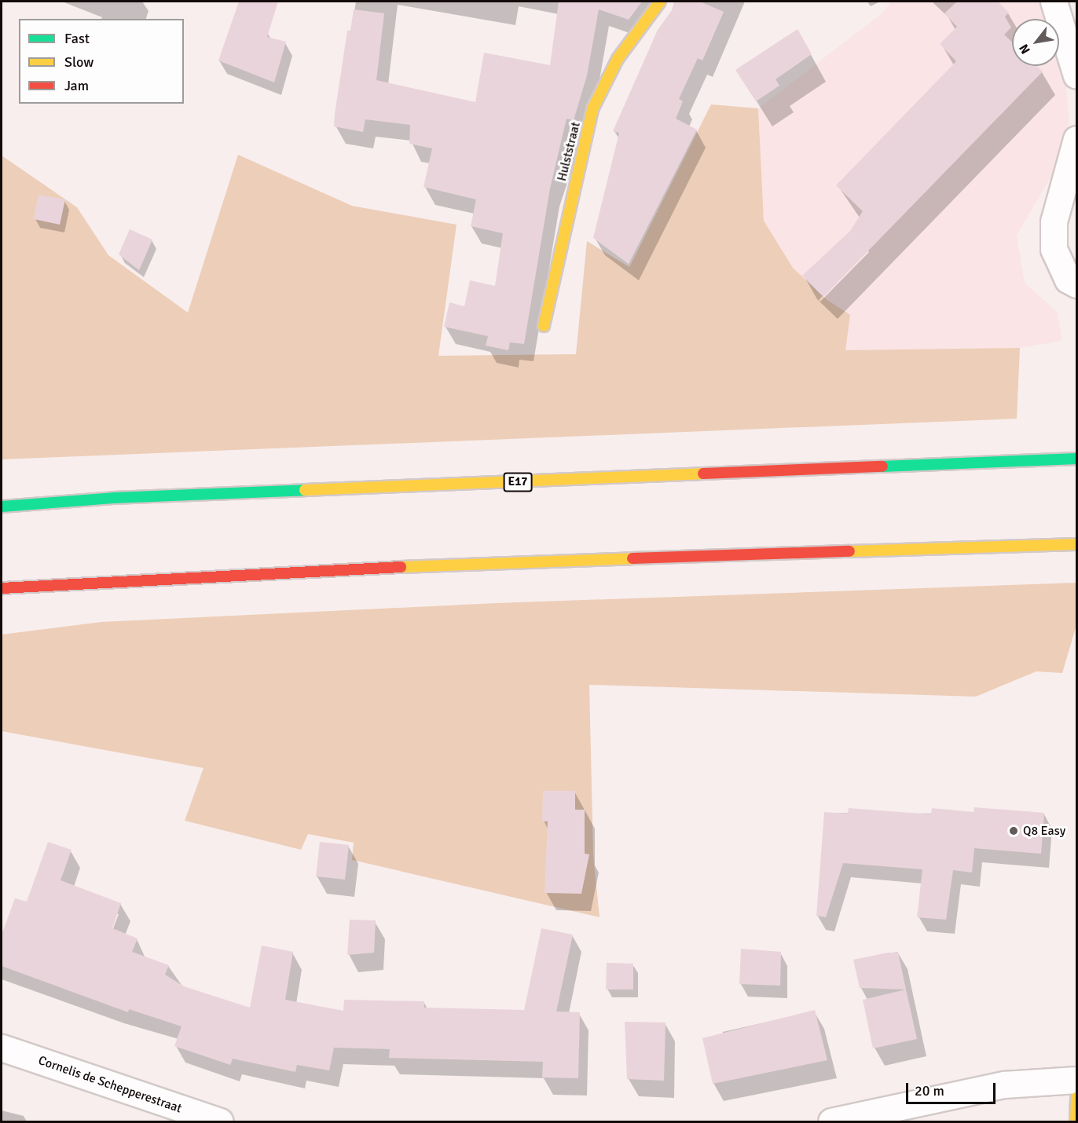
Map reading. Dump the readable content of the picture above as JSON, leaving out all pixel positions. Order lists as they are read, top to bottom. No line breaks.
{"streets":{"main road":["Hulststraat","E17"],"street":["Cornelis de Schepperestraat"]},"places":["Q8 Easy"],"legend":["Fast","Slow","Jam"],"scale_bar":"20 m","north":"bottom left"}
